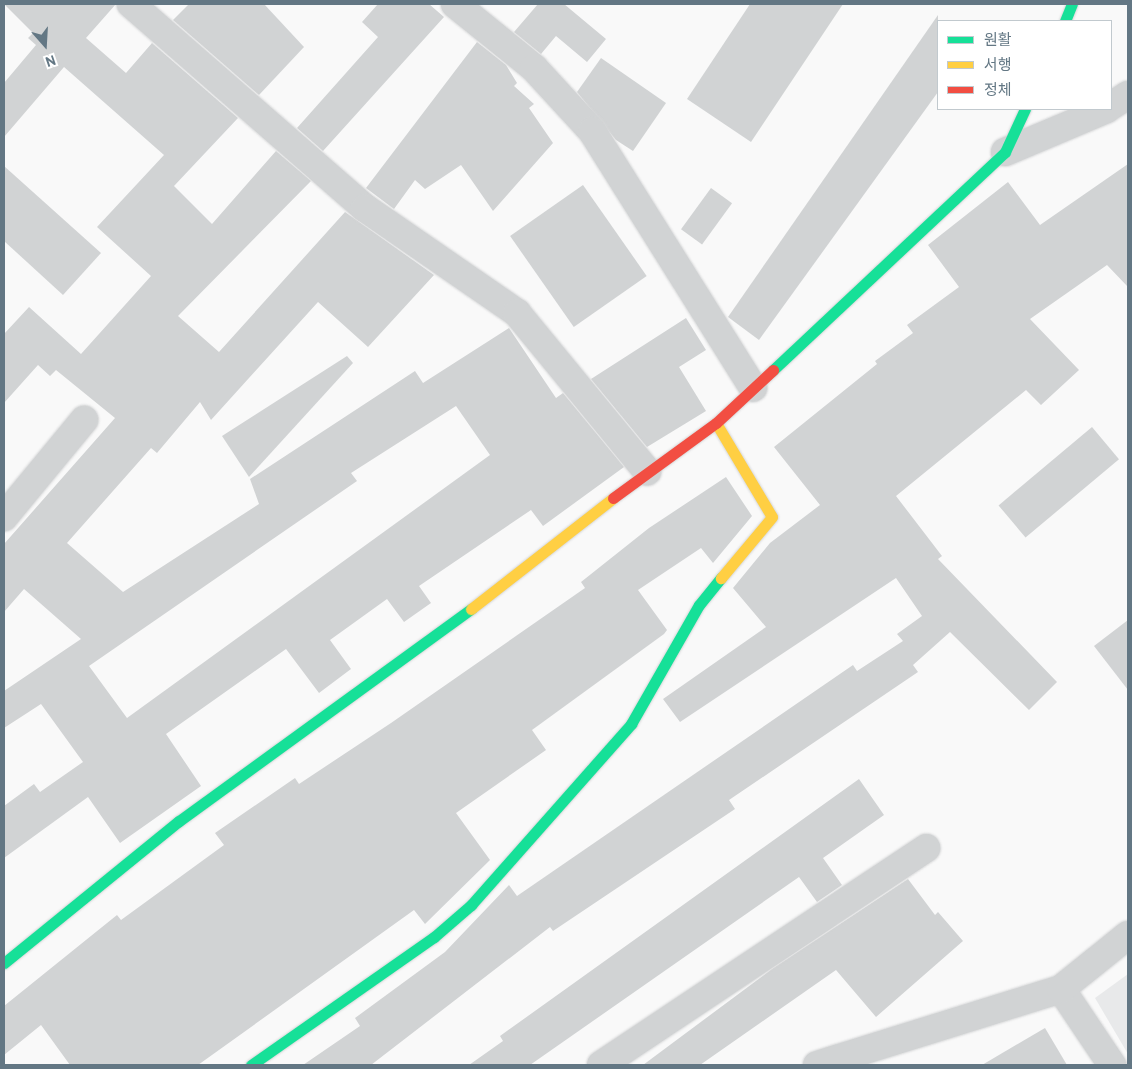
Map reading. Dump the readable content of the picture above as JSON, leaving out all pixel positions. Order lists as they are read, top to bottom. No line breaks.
{"legend":["원활","서행","정체"],"north":"bottom"}
